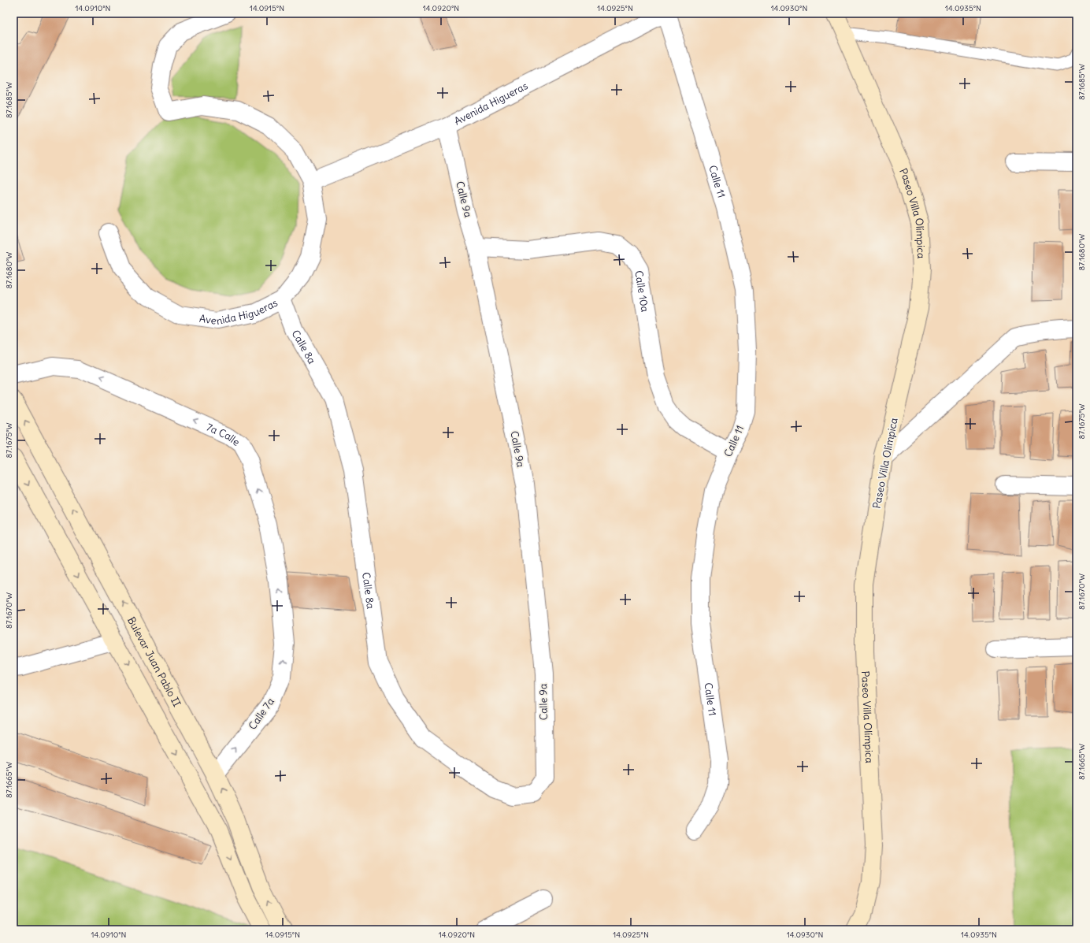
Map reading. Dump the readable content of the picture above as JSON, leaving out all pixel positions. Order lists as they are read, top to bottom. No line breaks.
{"streets":{"main road":["Paseo Villa Olímpica","Bulevar Juan Pablo II"],"street":["Avenida Higueras","Calle 11","Calle 9a","Calle 10a","Calle 8a","7a Calle","Calle 7a"]},"crossings":[["Avenida Higueras","Calle 11"],["Avenida Higueras","Calle 9a"],["Avenida Higueras","Calle 8a"],["Calle 11","Calle 10a"],["Calle 9a","Calle 10a"],["Calle 9a","Calle 8a"],["7a Calle","Calle 7a"],["Bulevar Juan Pablo II","Calle 7a"]],"one_way":["7a Calle","Calle 7a"],"coordinates":["14.0910°N","14.0915°N","14.0920°N","14.0925°N","14.0930°N","14.0935°N","87.1685°W","87.1680°W","87.1675°W","87.1670°W","87.1665°W"]}
